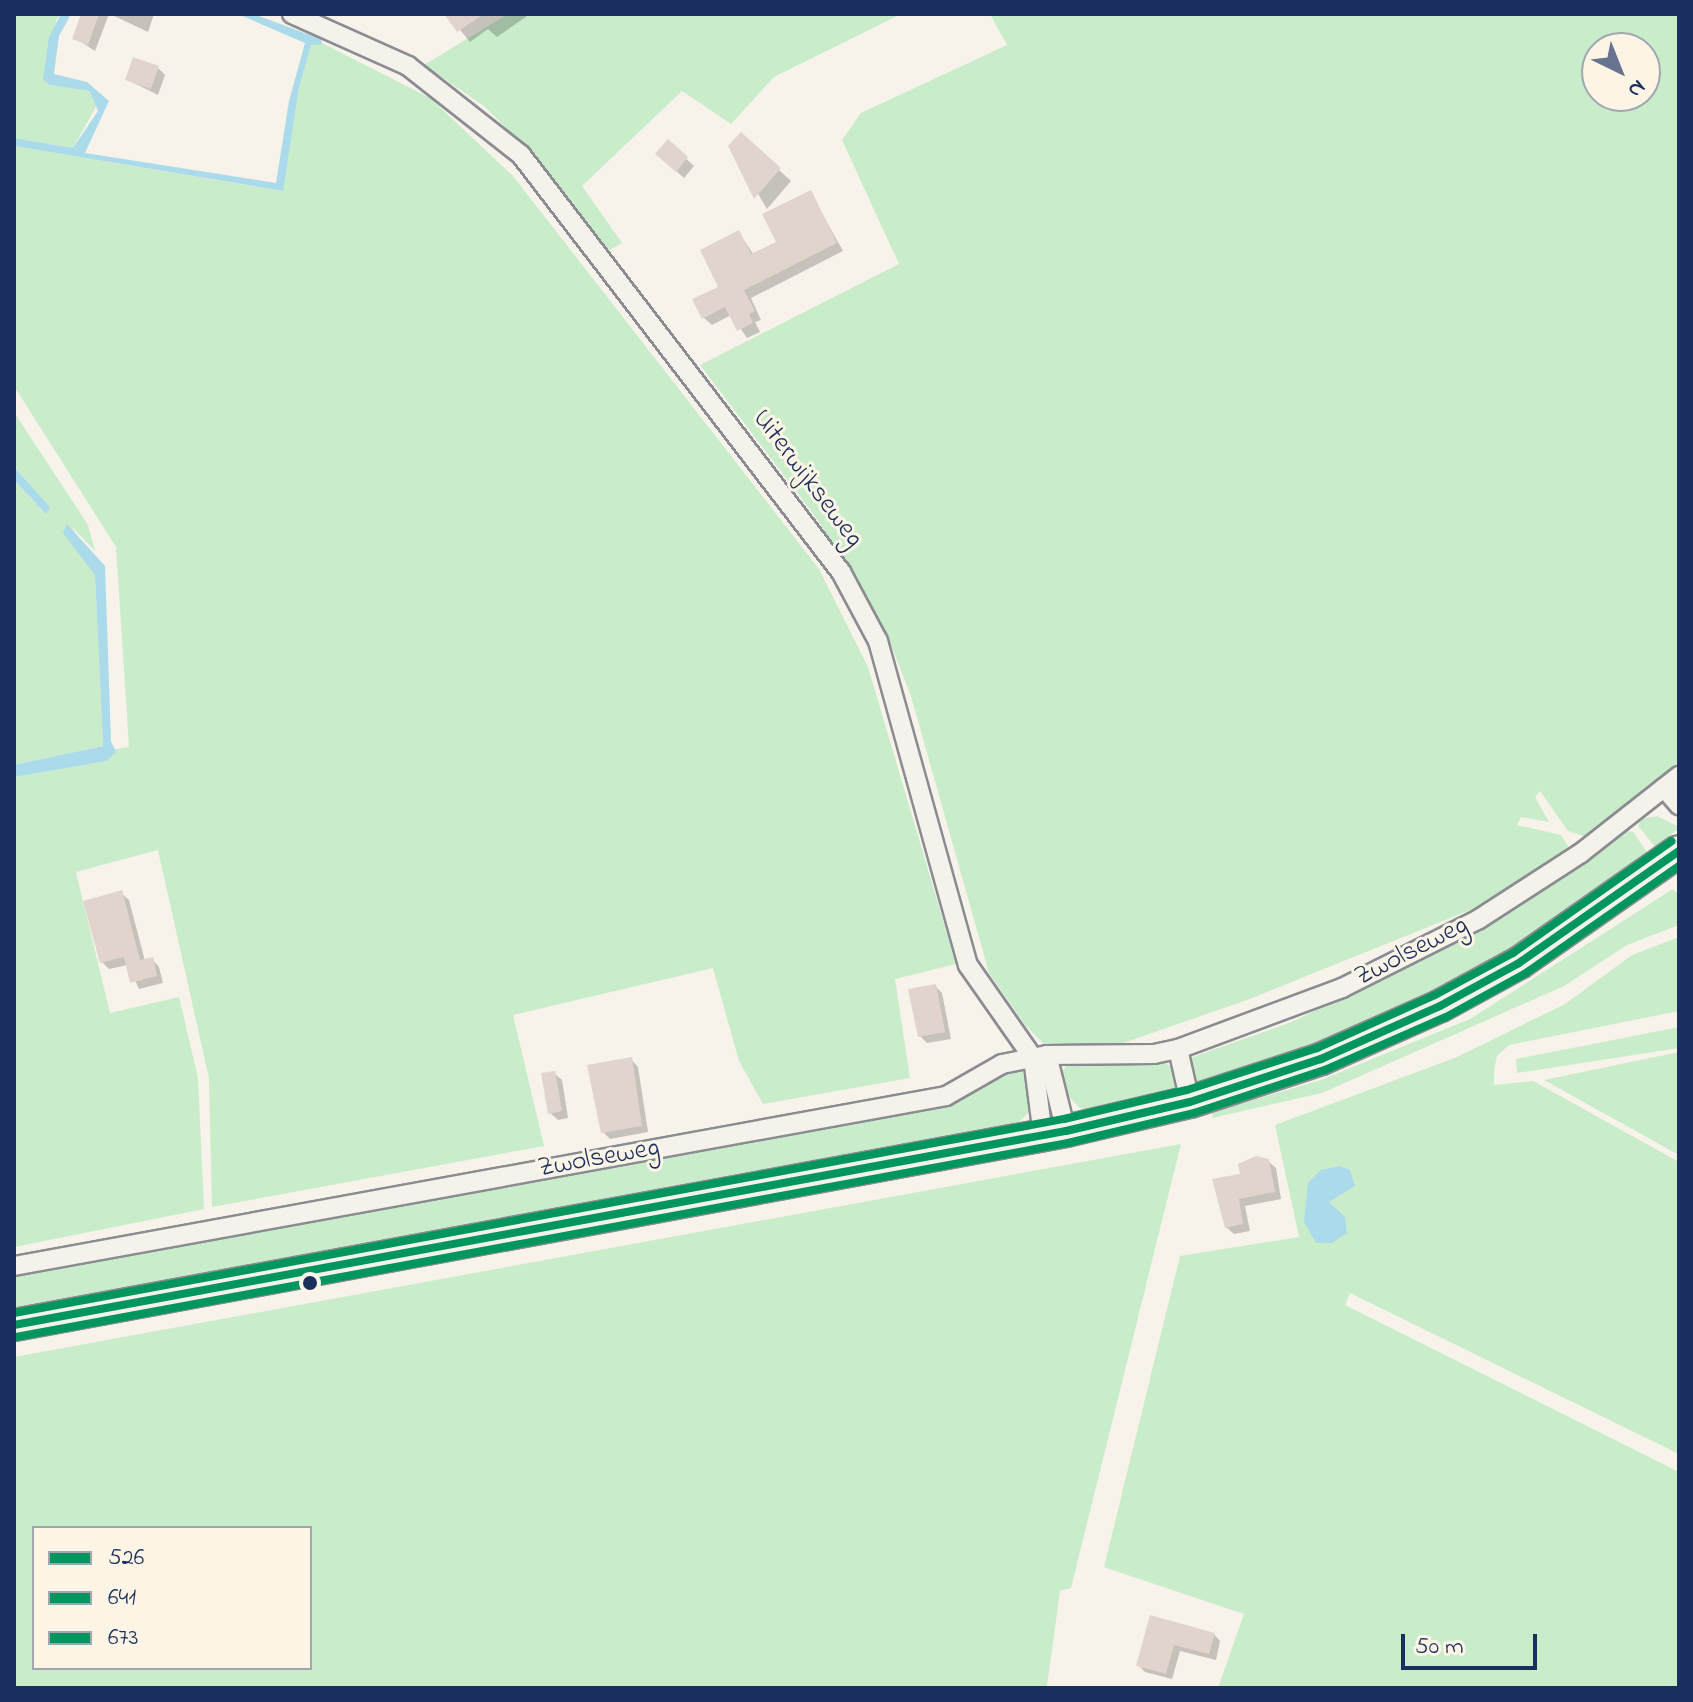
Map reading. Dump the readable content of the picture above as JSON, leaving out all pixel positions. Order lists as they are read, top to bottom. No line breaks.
{"streets":{"main road":["Zwolseweg"],"street":["Uiterwijkseweg"]},"crossings":[["Uiterwijkseweg","Zwolseweg"]],"lines":["transit line 673","transit line 526","transit line 641"],"legend":["526","641","673"],"scale_bar":"50 m","north":"bottom right"}
